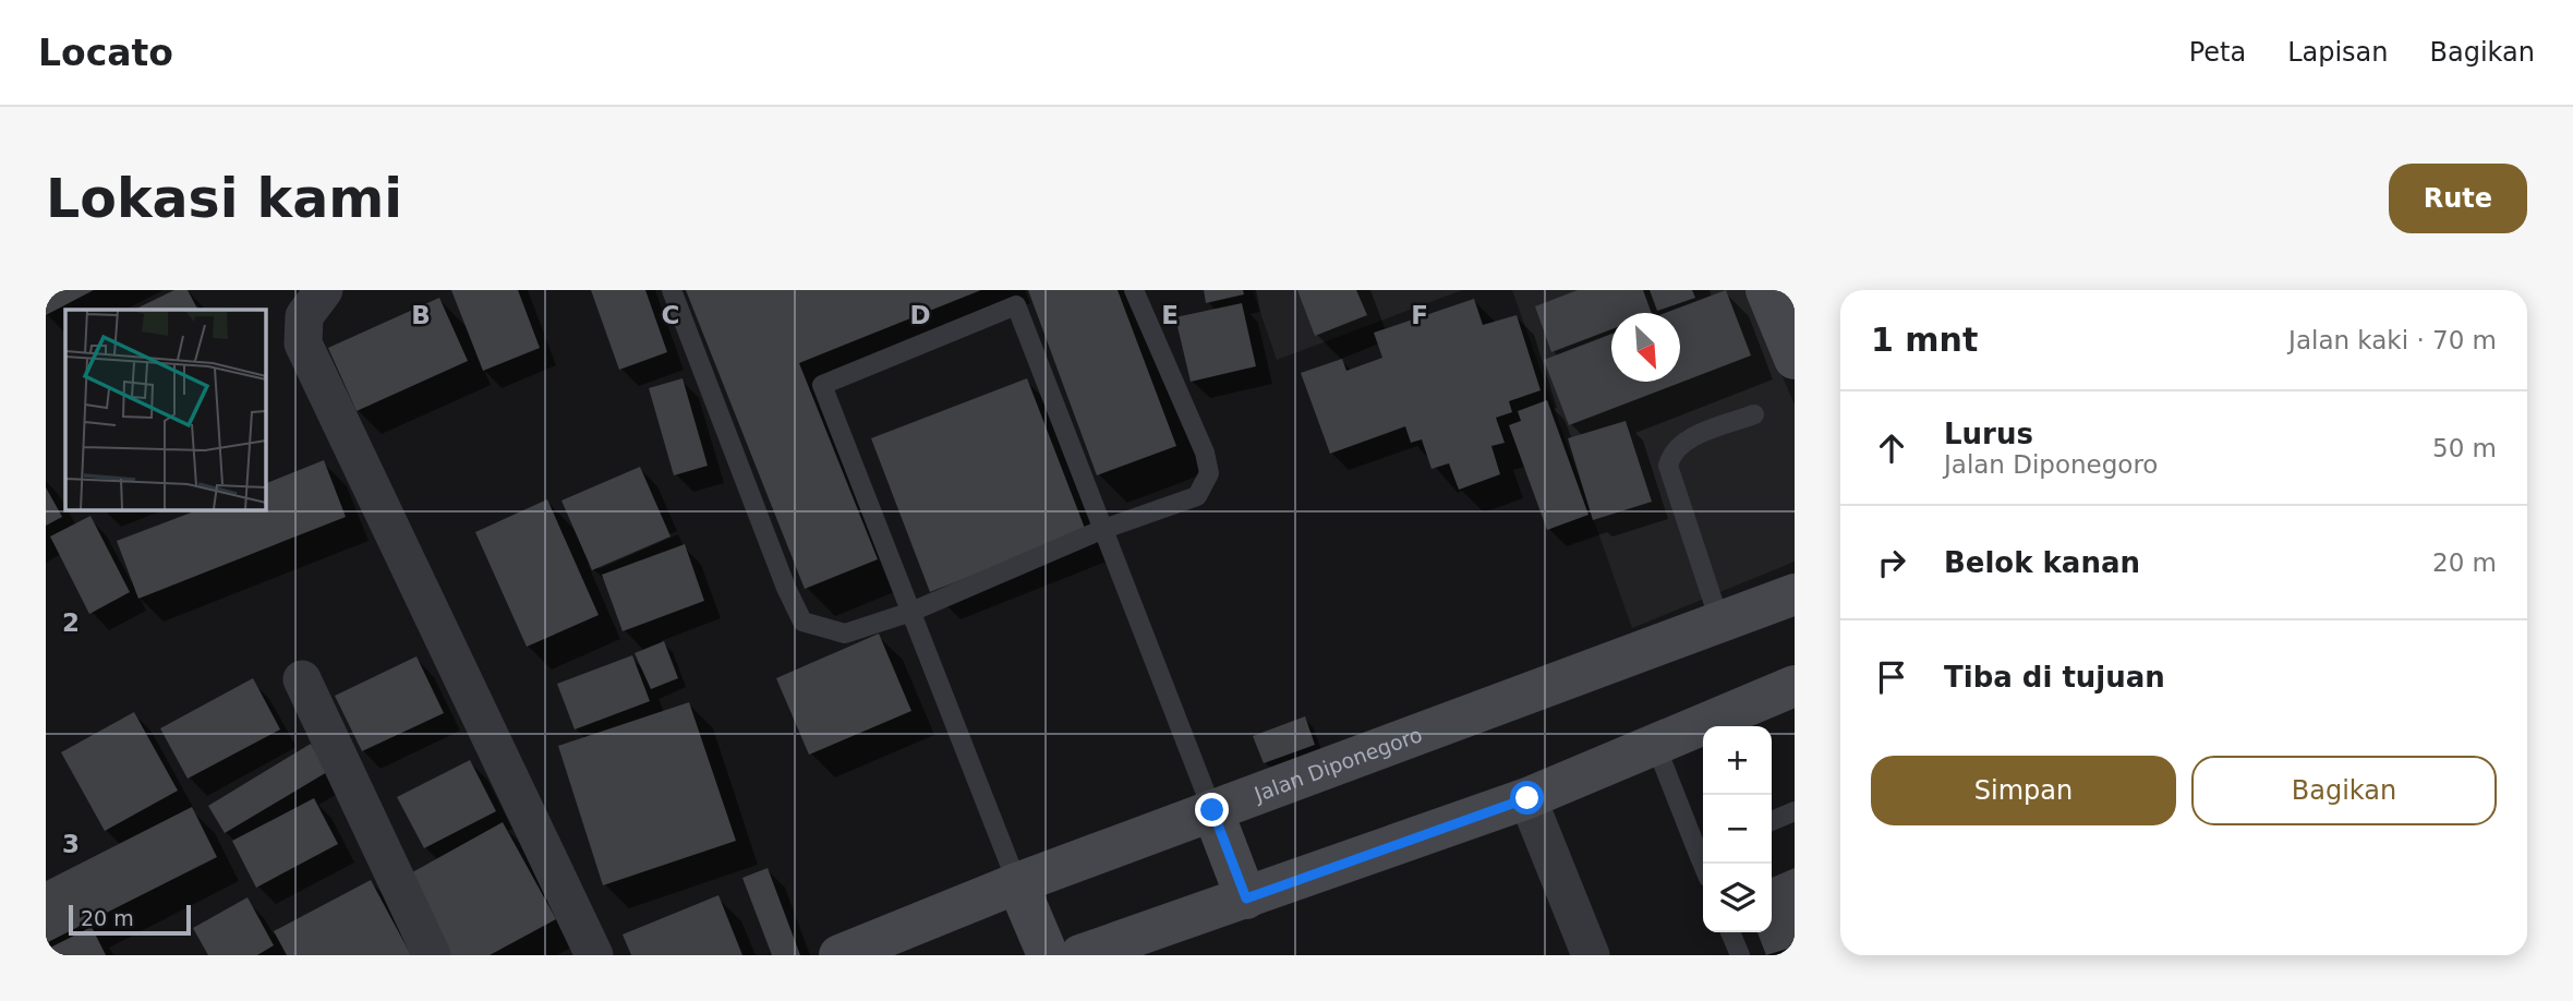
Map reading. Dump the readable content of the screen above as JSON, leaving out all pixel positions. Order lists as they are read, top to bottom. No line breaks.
{"streets":{"main road":["Jalan Diponegoro"]},"scale_bar":"20 m","north":"bottom right","page":{"header":"Locato","nav":["Peta","Lapisan","Bagikan"],"buttons":["Rute",["Simpan","Bagikan"]],"title":"Lokasi kami","heading":["1 mnt","Jalan kaki · 70 m"],"list":[["Lurus","Jalan Diponegoro","50 m"],["Belok kanan","20 m"],"Tiba di tujuan"],"map_buttons":["+","−"],"scale":"20 m"},"grid":{"columns":["B","C","D","E","F"],"rows":["2","3"]}}
